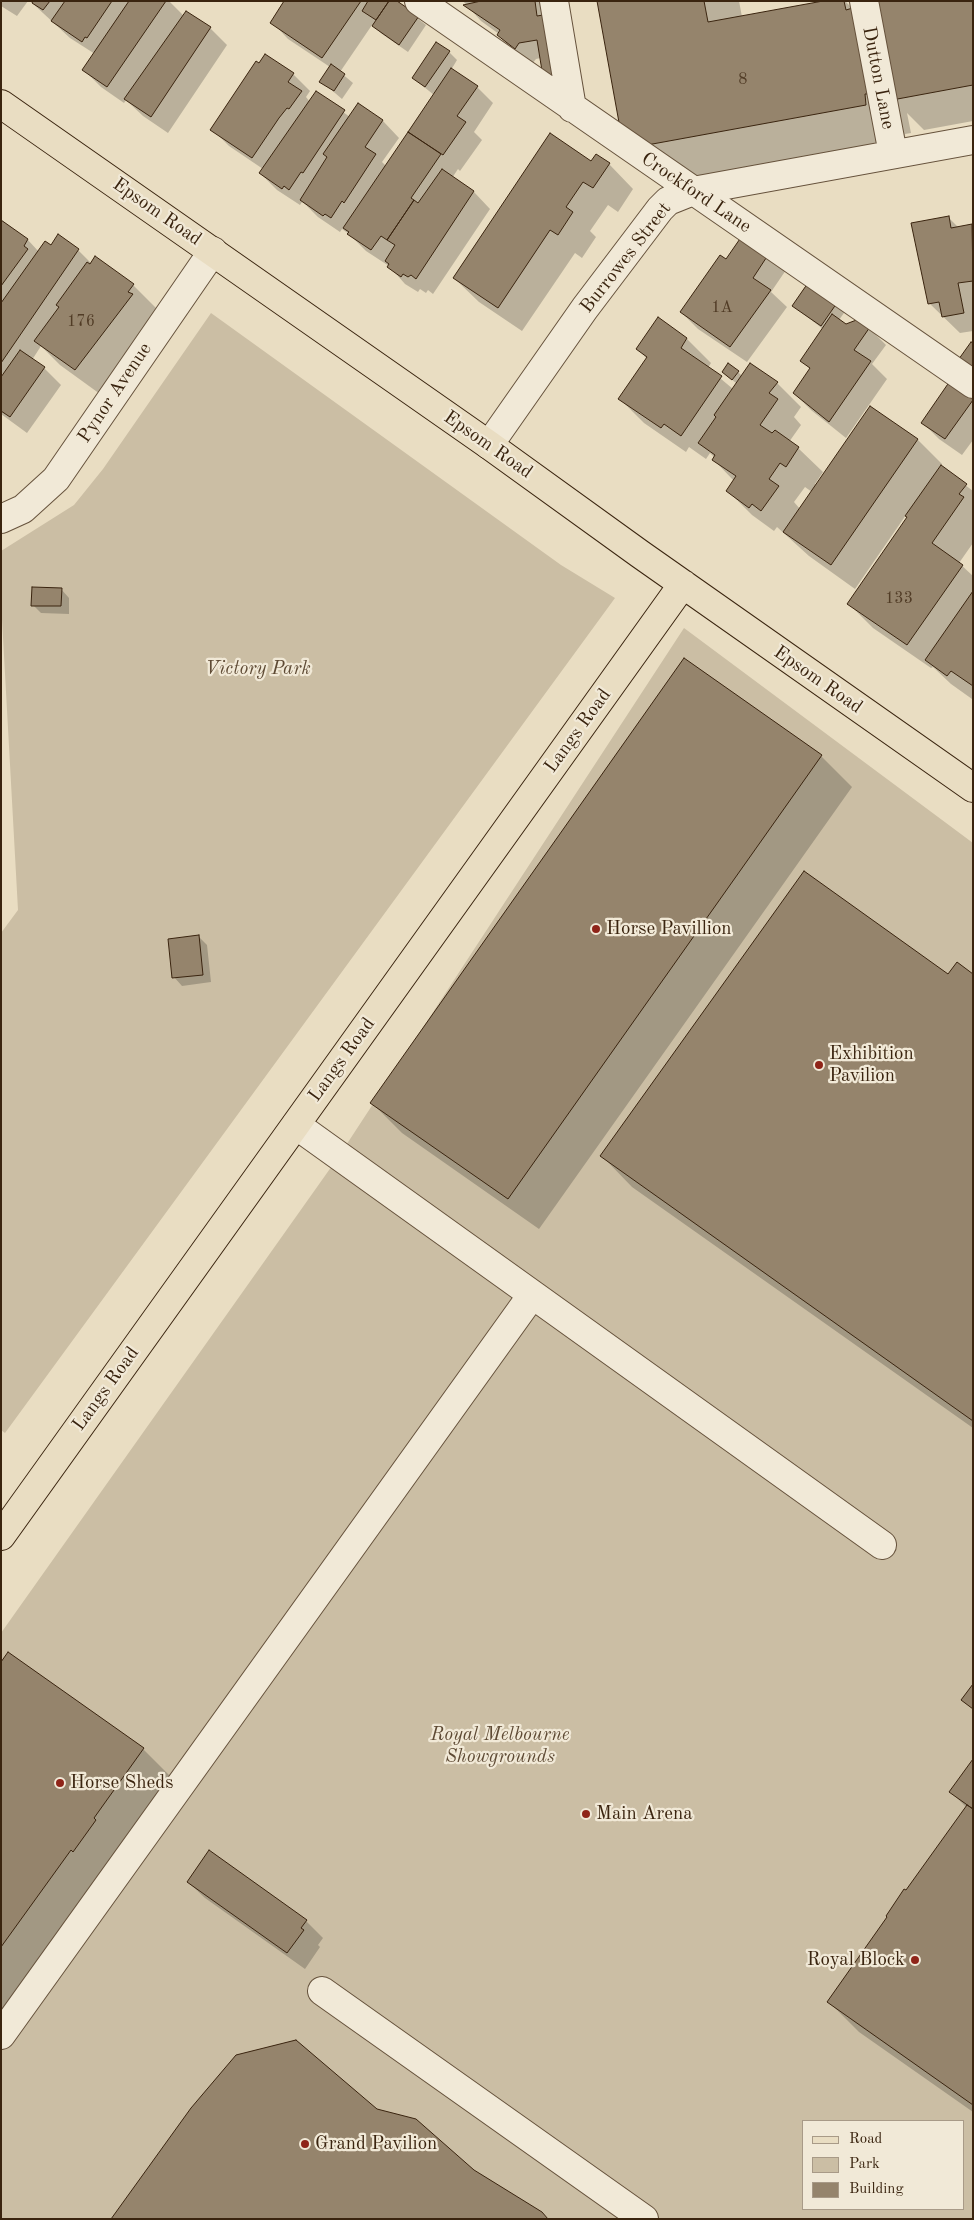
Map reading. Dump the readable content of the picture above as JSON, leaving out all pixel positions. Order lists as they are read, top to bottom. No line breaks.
{"streets":{"main road":["Epsom Road","Langs Road"],"street":["Dutton Lane","Crockford Lane","Burrowes Street","Pynor Avenue"]},"crossings":[["Dutton Lane","Burrowes Street"],["Crockford Lane","Burrowes Street"],["Epsom Road","Burrowes Street"],["Epsom Road","Pynor Avenue"],["Epsom Road","Langs Road"]],"parks":["Victory Park","Royal Melbourne Showgrounds"],"places":["Horse Pavillion","Exhibition Pavilion","Horse Sheds","Main Arena","Royal Block","Grand Pavilion"],"house_numbers":["8","1A","176","133"],"legend":["Road","Park","Building"]}
